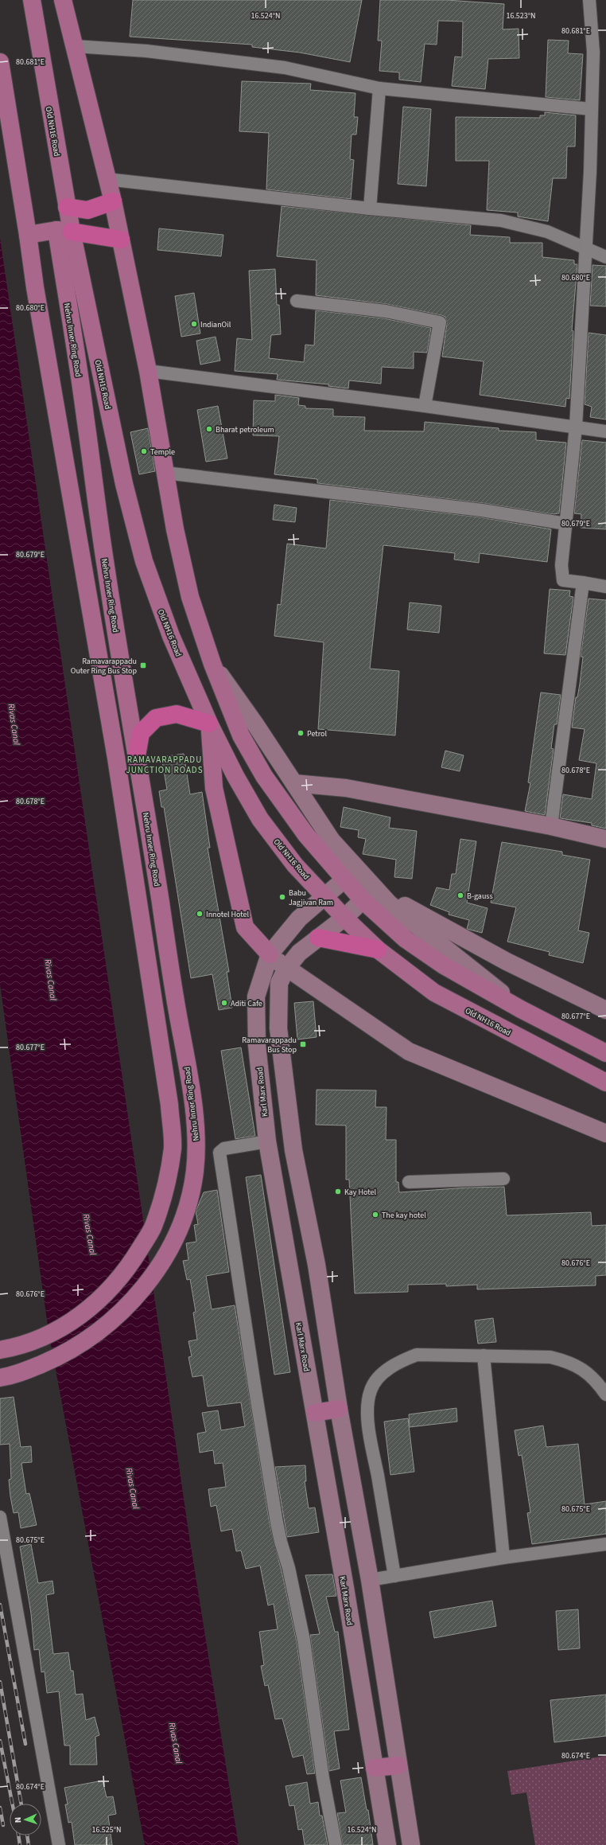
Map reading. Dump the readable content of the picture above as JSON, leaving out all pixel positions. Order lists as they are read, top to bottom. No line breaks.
{"streets":{"main road":["Old NH16 Road","Nehru Inner Ring Road","Karl Marx Road"]},"crossings":[["Old NH16 Road","Nehru Inner Ring Road"],["Old NH16 Road","Karl Marx Road"]],"districts":["RAMAVARAPPADU JUNCTION ROADS"],"water":["Rivas Canal"],"places":{"other":["IndianOil","Bharat petroleum","Temple","Petrol","B-gauss","Babu Jagjivan Ram","Innotel Hotel","Aditi Cafe","Kay Hotel","The kay hotel"],"transit":["Ramavarappadu Outer Ring Bus Stop","Ramavarappadu Bus Stop"]},"north":"left","coordinates":["16.523°N","16.524°N","80.681°E","80.680°E","80.679°E","80.678°E","80.677°E","80.676°E","80.675°E","80.674°E","16.525°N"]}
